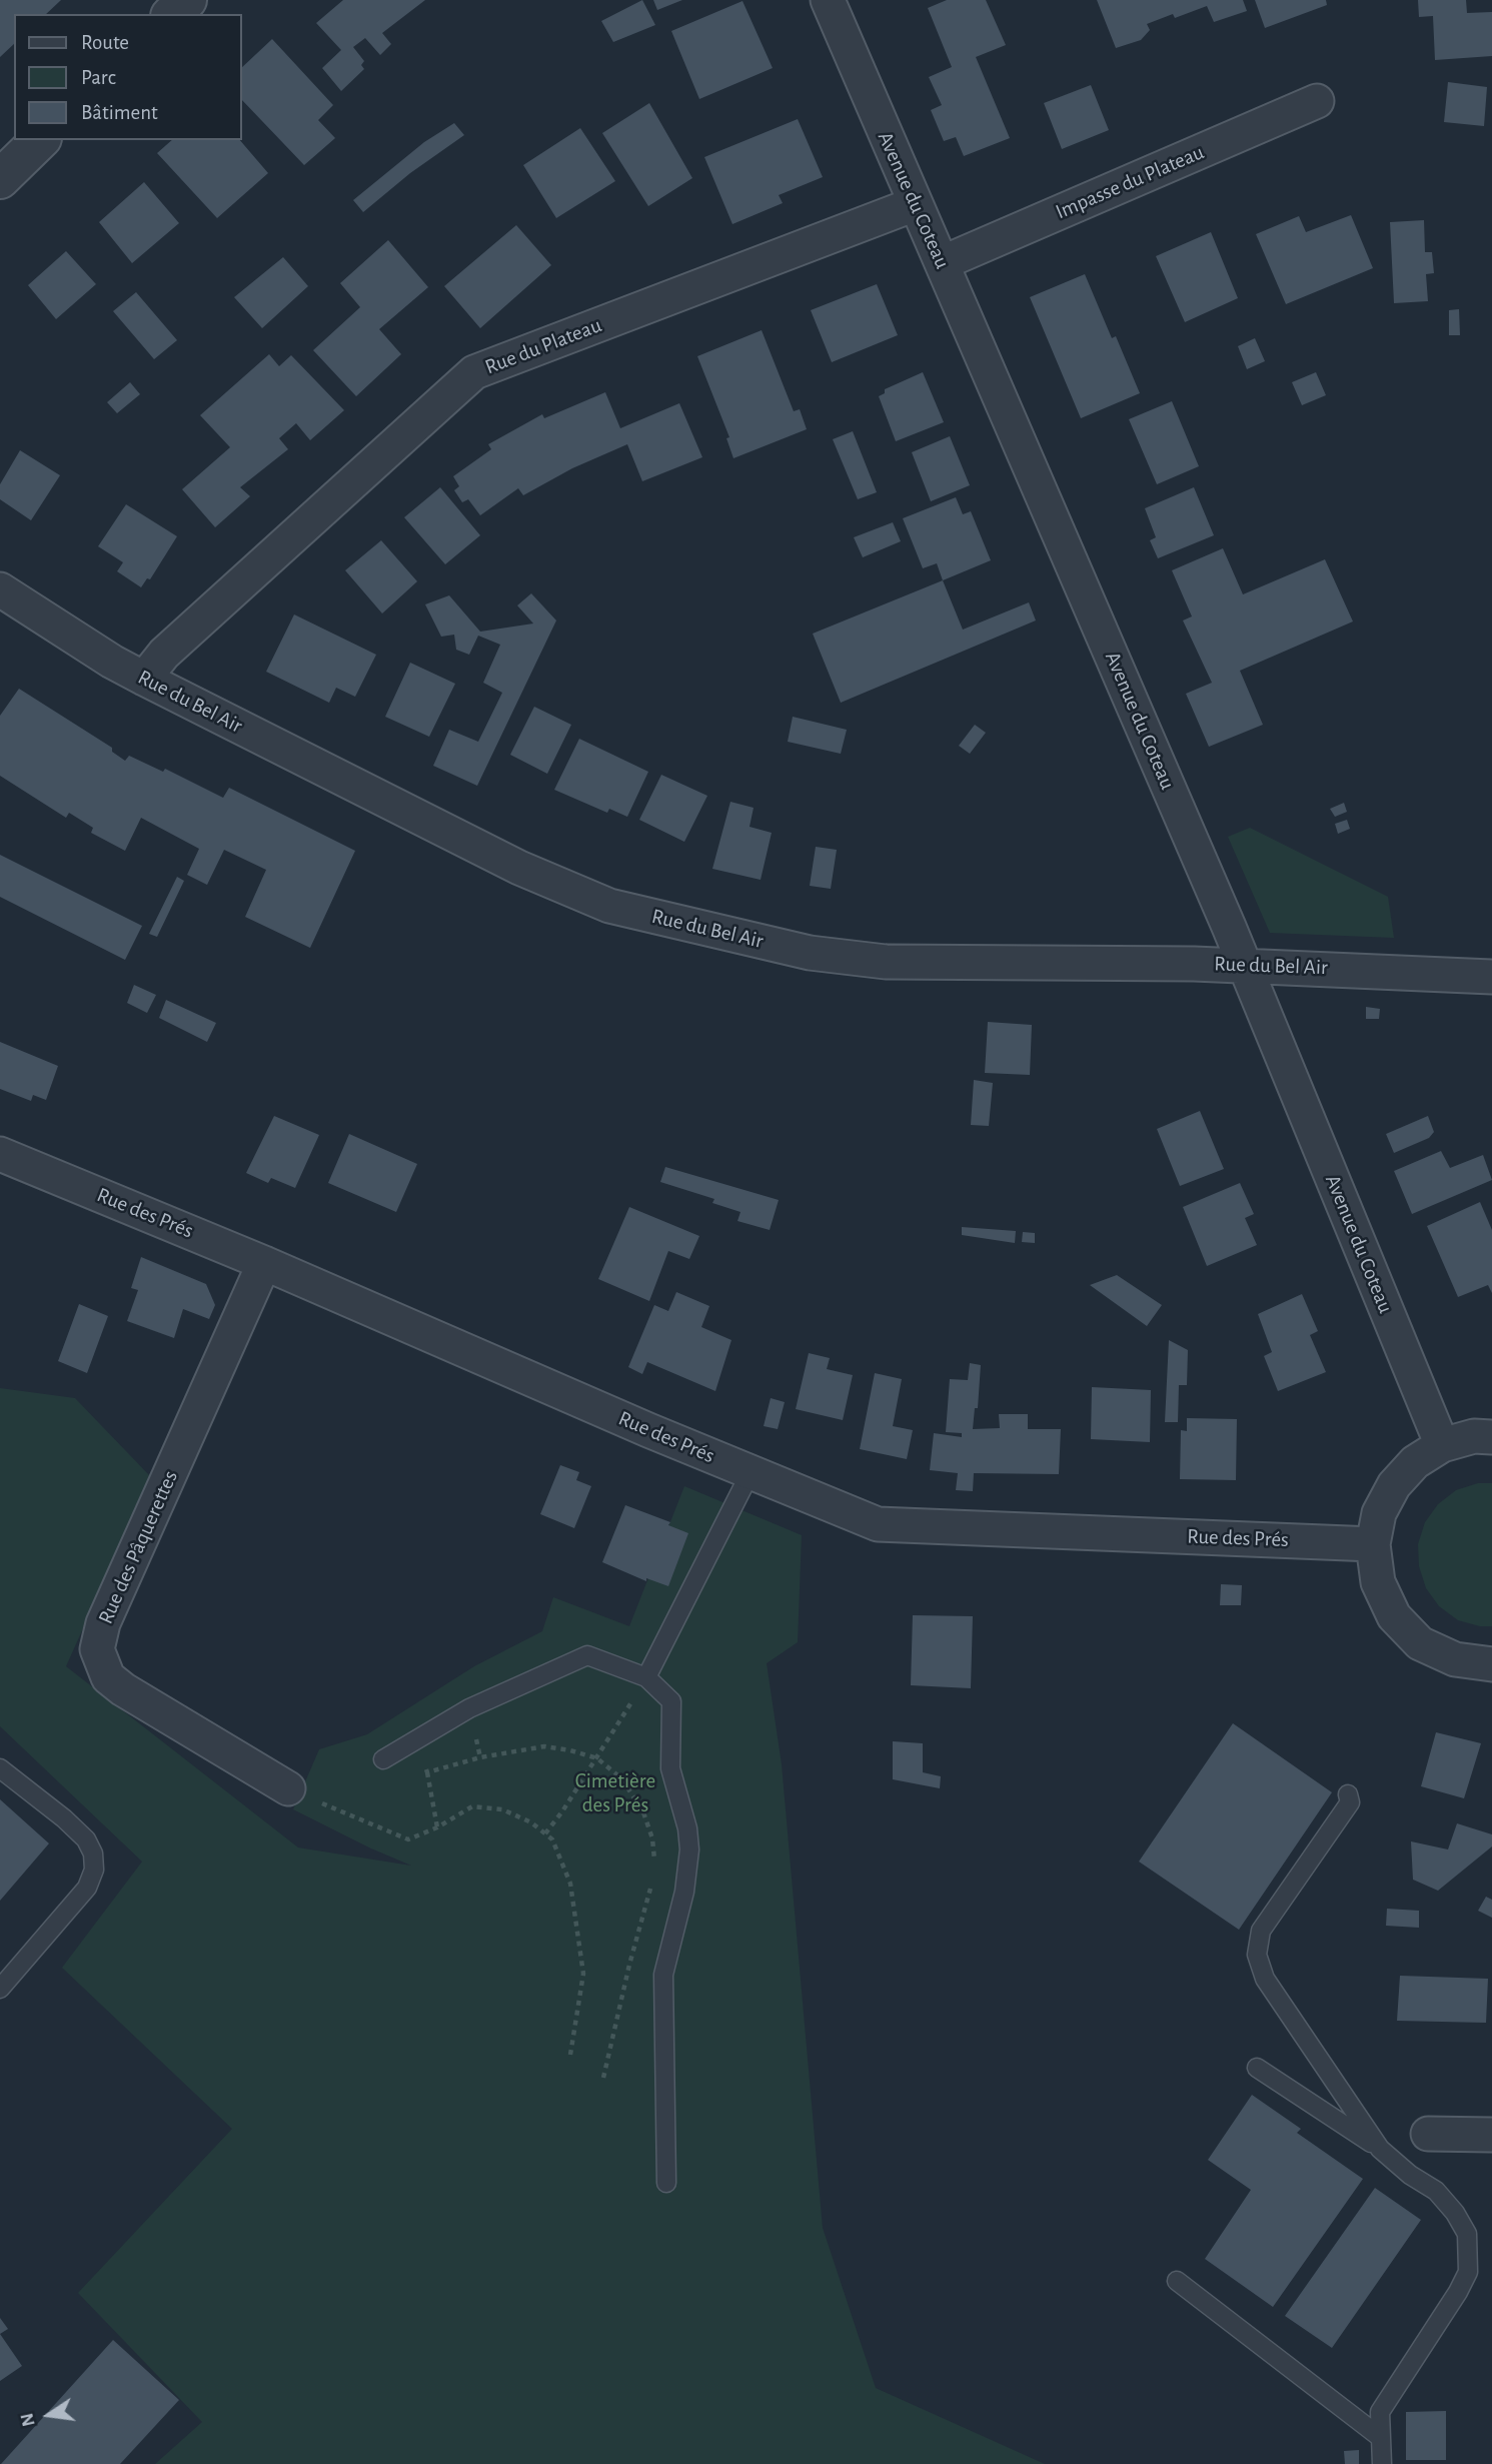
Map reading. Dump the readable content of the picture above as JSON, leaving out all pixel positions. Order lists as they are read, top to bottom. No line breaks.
{"streets":{"street":["Impasse du Plateau","Avenue du Coteau","Rue du Plateau","Rue du Bel Air","Rue des Prés","Rue des Pâquerettes"]},"crossings":[["Impasse du Plateau","Avenue du Coteau"],["Avenue du Coteau","Rue du Plateau"],["Avenue du Coteau","Rue du Bel Air"],["Rue du Plateau","Rue du Bel Air"],["Rue des Prés","Rue des Pâquerettes"]],"parks":["Cimetière des Prés"],"legend":["Route","Parc","Bâtiment"],"north":"left"}
